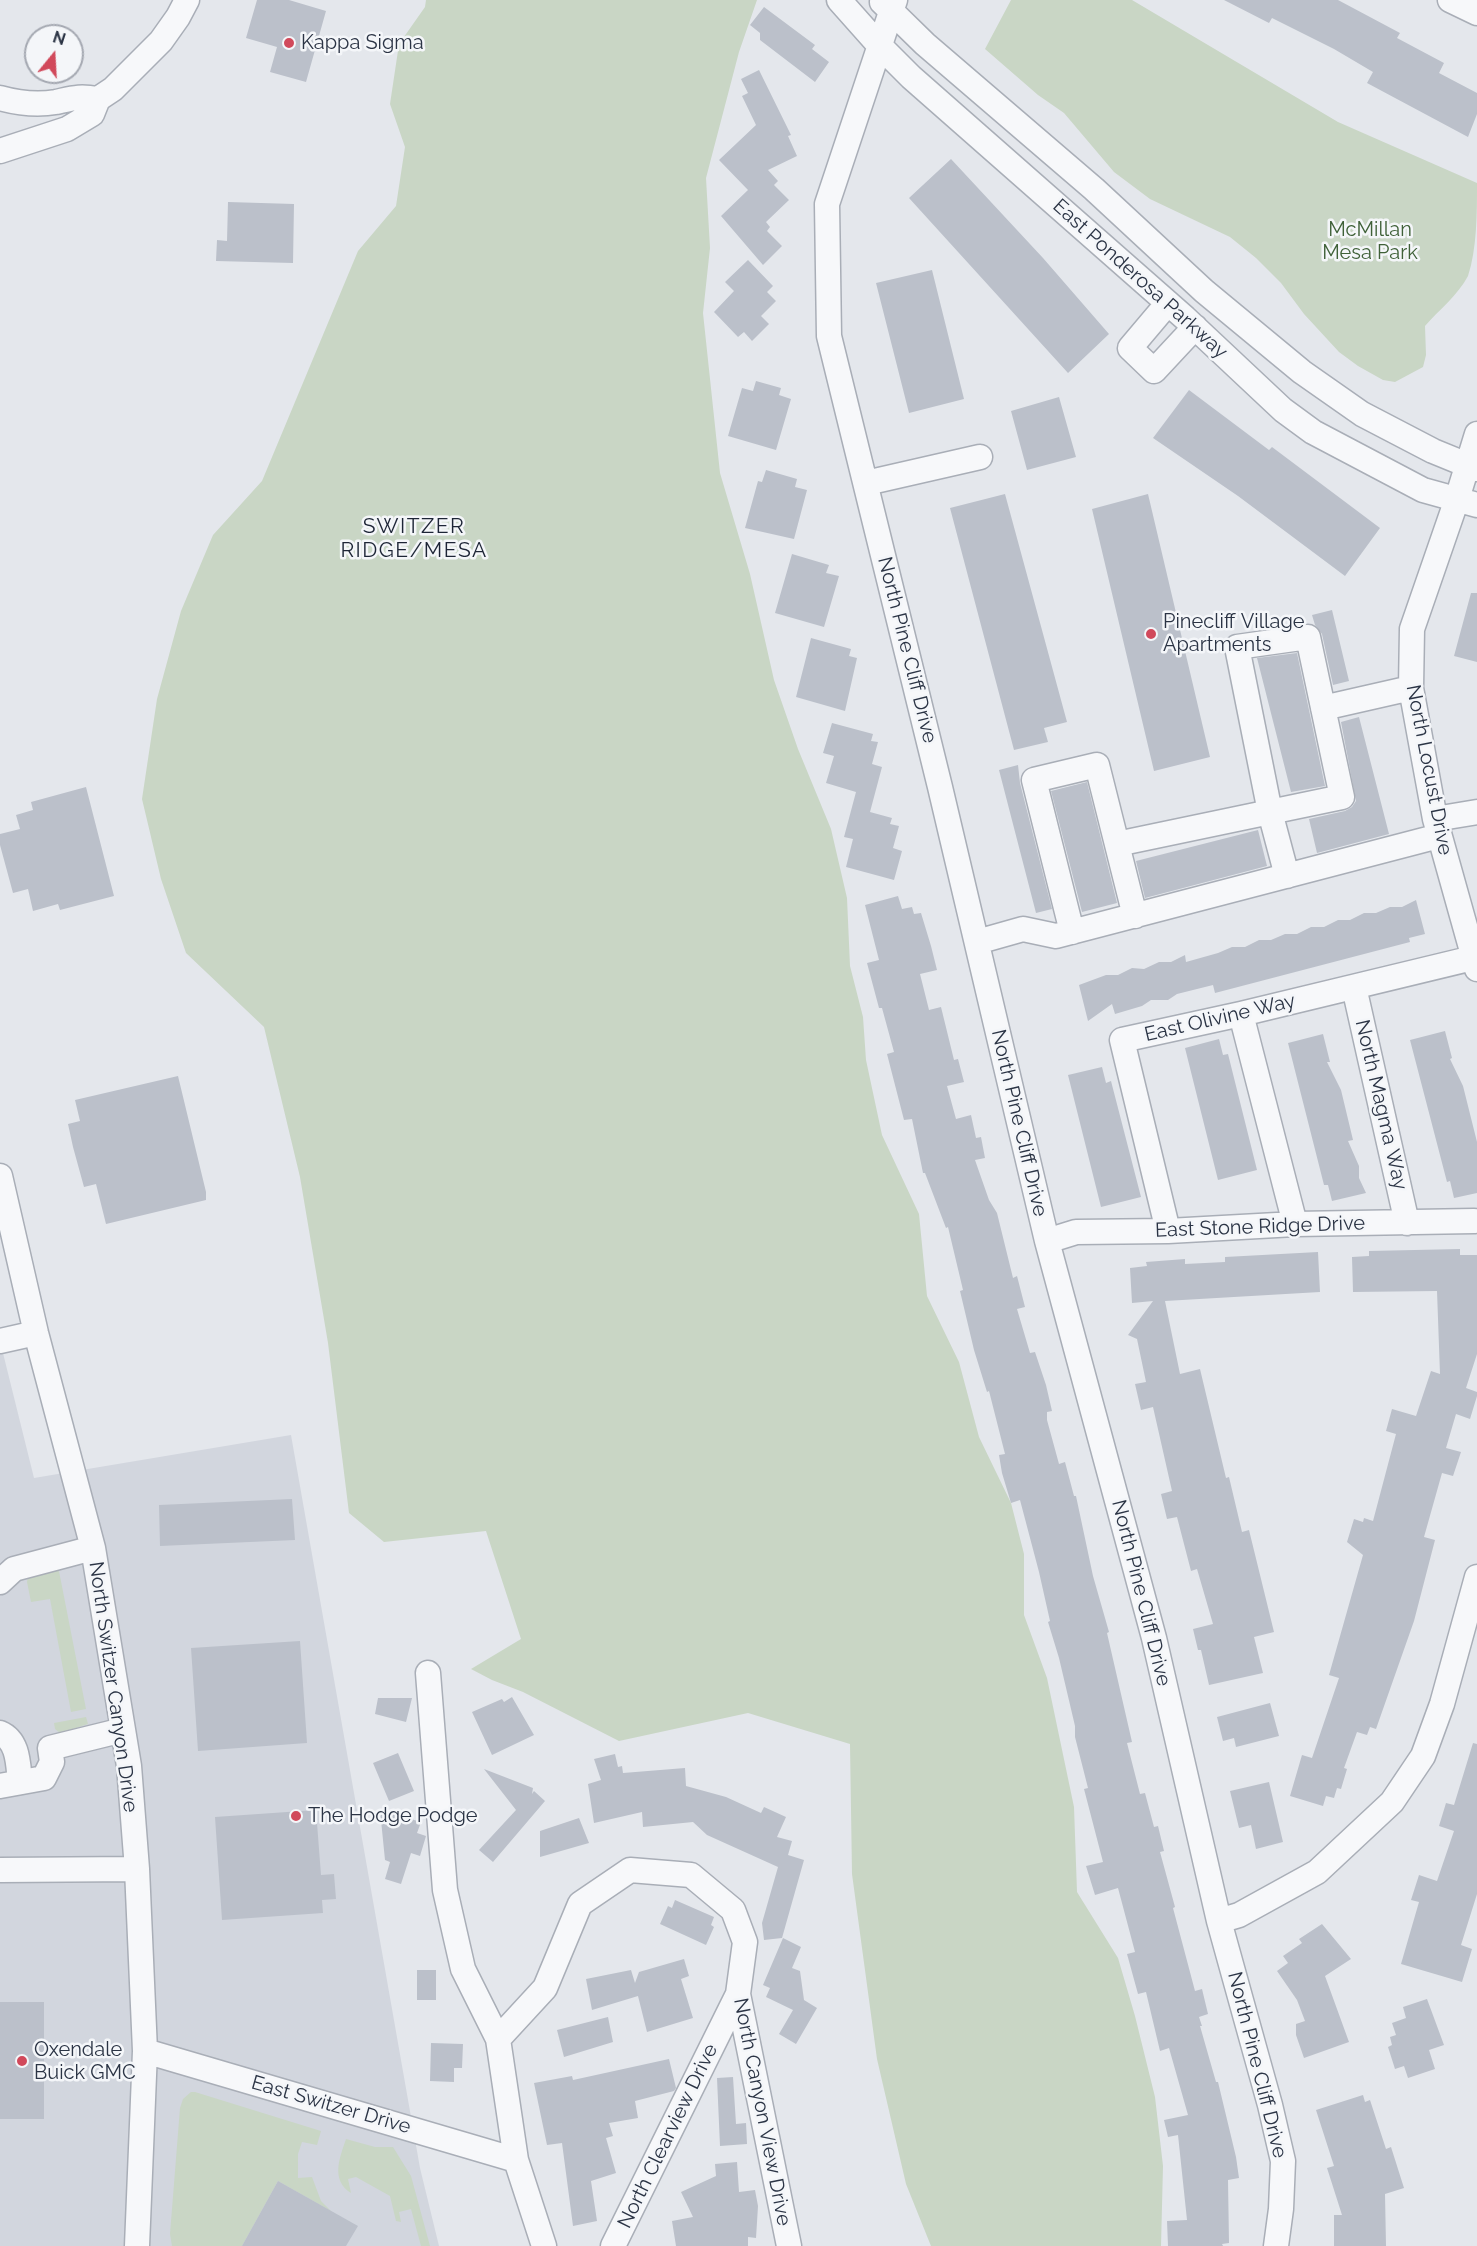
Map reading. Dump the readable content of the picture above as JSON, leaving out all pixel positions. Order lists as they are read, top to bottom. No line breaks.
{"streets":{"street":["East Ponderosa Parkway","North Pine Cliff Drive","North Locust Drive","East Olivine Way","North Magma Way","East Stone Ridge Drive","North Switzer Canyon Drive","East Switzer Drive","North Canyon View Drive","North Clearview Drive"]},"crossings":[["East Ponderosa Parkway","North Pine Cliff Drive"],["East Ponderosa Parkway","North Locust Drive"],["North Pine Cliff Drive","East Stone Ridge Drive"],["North Locust Drive","East Olivine Way"],["East Olivine Way","North Magma Way"],["East Olivine Way","East Stone Ridge Drive"],["North Magma Way","East Stone Ridge Drive"],["North Switzer Canyon Drive","East Switzer Drive"],["North Canyon View Drive","North Clearview Drive"]],"districts":["SWITZER RIDGE/MESA"],"parks":["McMillan Mesa Park"],"places":["Kappa Sigma","Pinecliff Village Apartments","The Hodge Podge","Oxendale Buick GMC"],"north":"top"}
